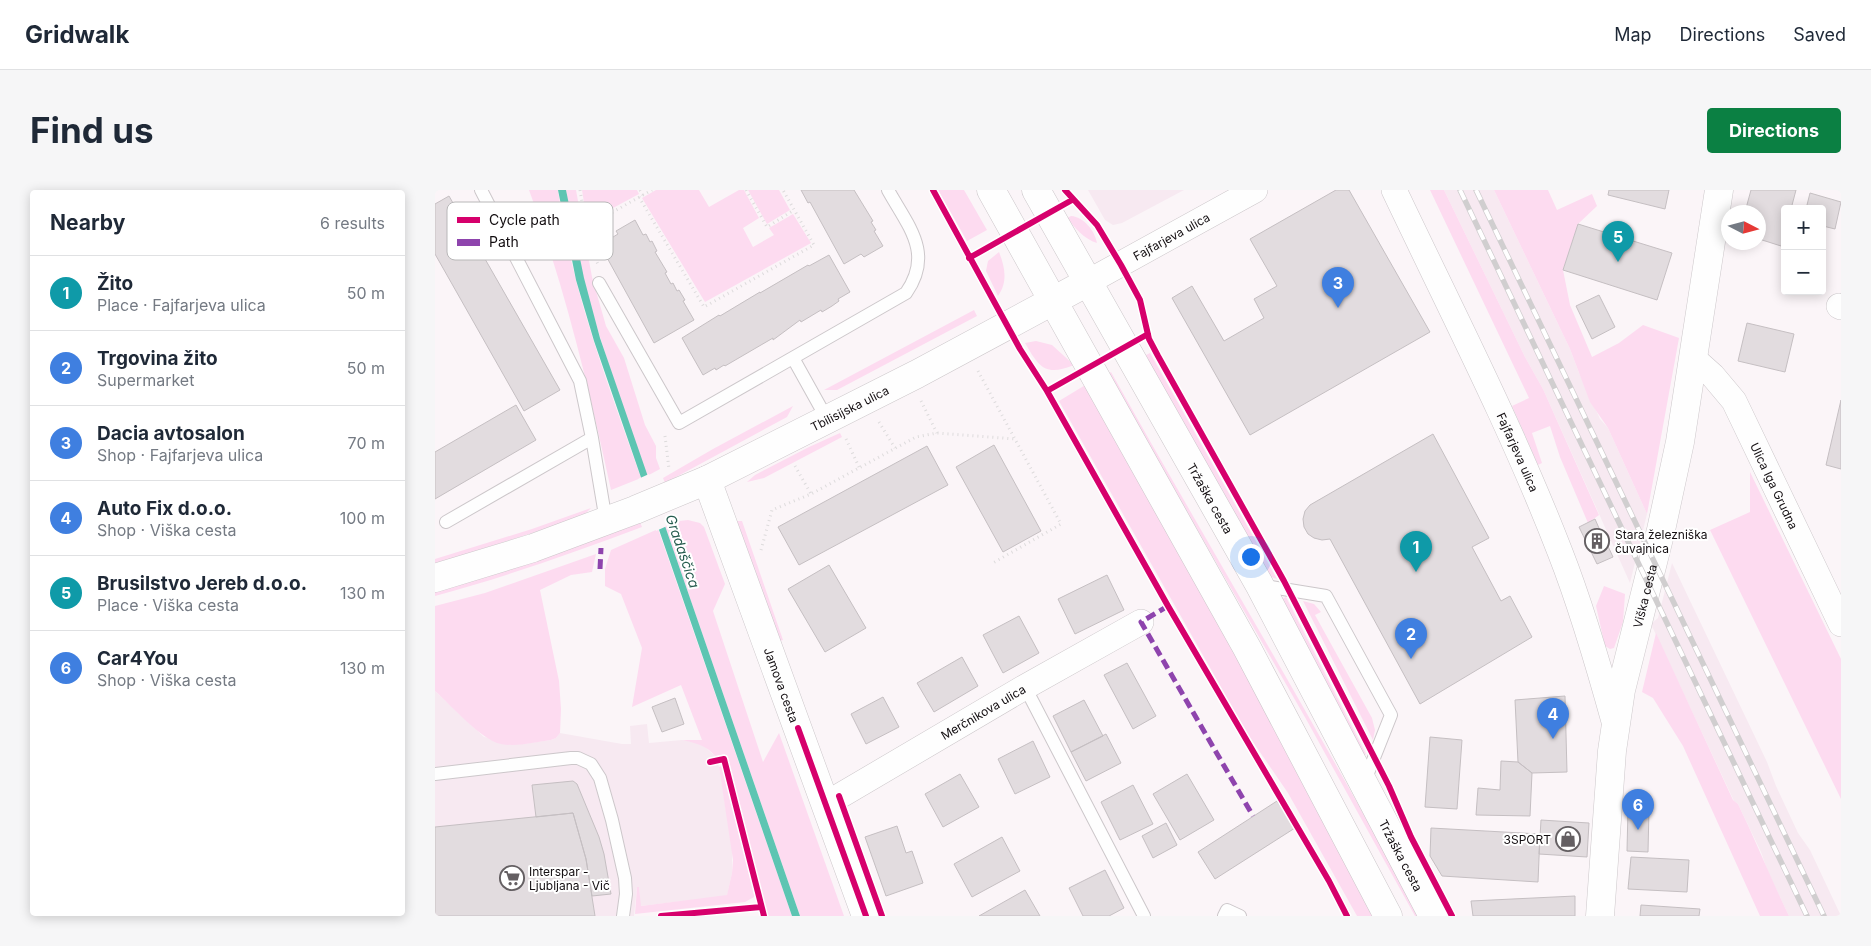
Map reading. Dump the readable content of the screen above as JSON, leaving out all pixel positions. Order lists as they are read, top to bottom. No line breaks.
{"streets":{"street":["Fajfarjeva ulica","Tbilisijska ulica","Ulica Iga Grudna","Tržaška cesta","Viška cesta","Jamova cesta","Merčnikova ulica"]},"crossings":[["Fajfarjeva ulica","Tbilisijska ulica"],["Fajfarjeva ulica","Tržaška cesta"],["Fajfarjeva ulica","Viška cesta"],["Tbilisijska ulica","Tržaška cesta"],["Tbilisijska ulica","Jamova cesta"],["Ulica Iga Grudna","Viška cesta"],["Jamova cesta","Merčnikova ulica"]],"water":["Gradaščica"],"places":{"building":["Stara železniška čuvajnica"],"shop":["3SPORT"],"supermarket":["Interspar - Ljubljana - Vič"]},"legend":["Cycle path","Path"],"north":"right","page":{"header":"Gridwalk","nav":["Map","Directions","Saved"],"buttons":"Directions","title":"Find us","heading":["Nearby","6 results"],"map_buttons":["+","−"],"pins":["5","3","1","2","4","6"],"list":[{"mark":"1","name":"Žito","note":"Place · Fajfarjeva ulica","value":"50 m"},{"mark":"2","name":"Trgovina žito","note":"Supermarket","value":"50 m"},{"mark":"3","name":"Dacia avtosalon","note":"Shop · Fajfarjeva ulica","value":"70 m"},{"mark":"4","name":"Auto Fix d.o.o.","note":"Shop · Viška cesta","value":"100 m"},{"mark":"5","name":"Brusilstvo Jereb d.o.o.","note":"Place · Viška cesta","value":"130 m"},{"mark":"6","name":"Car4You","note":"Shop · Viška cesta","value":"130 m"}]}}
